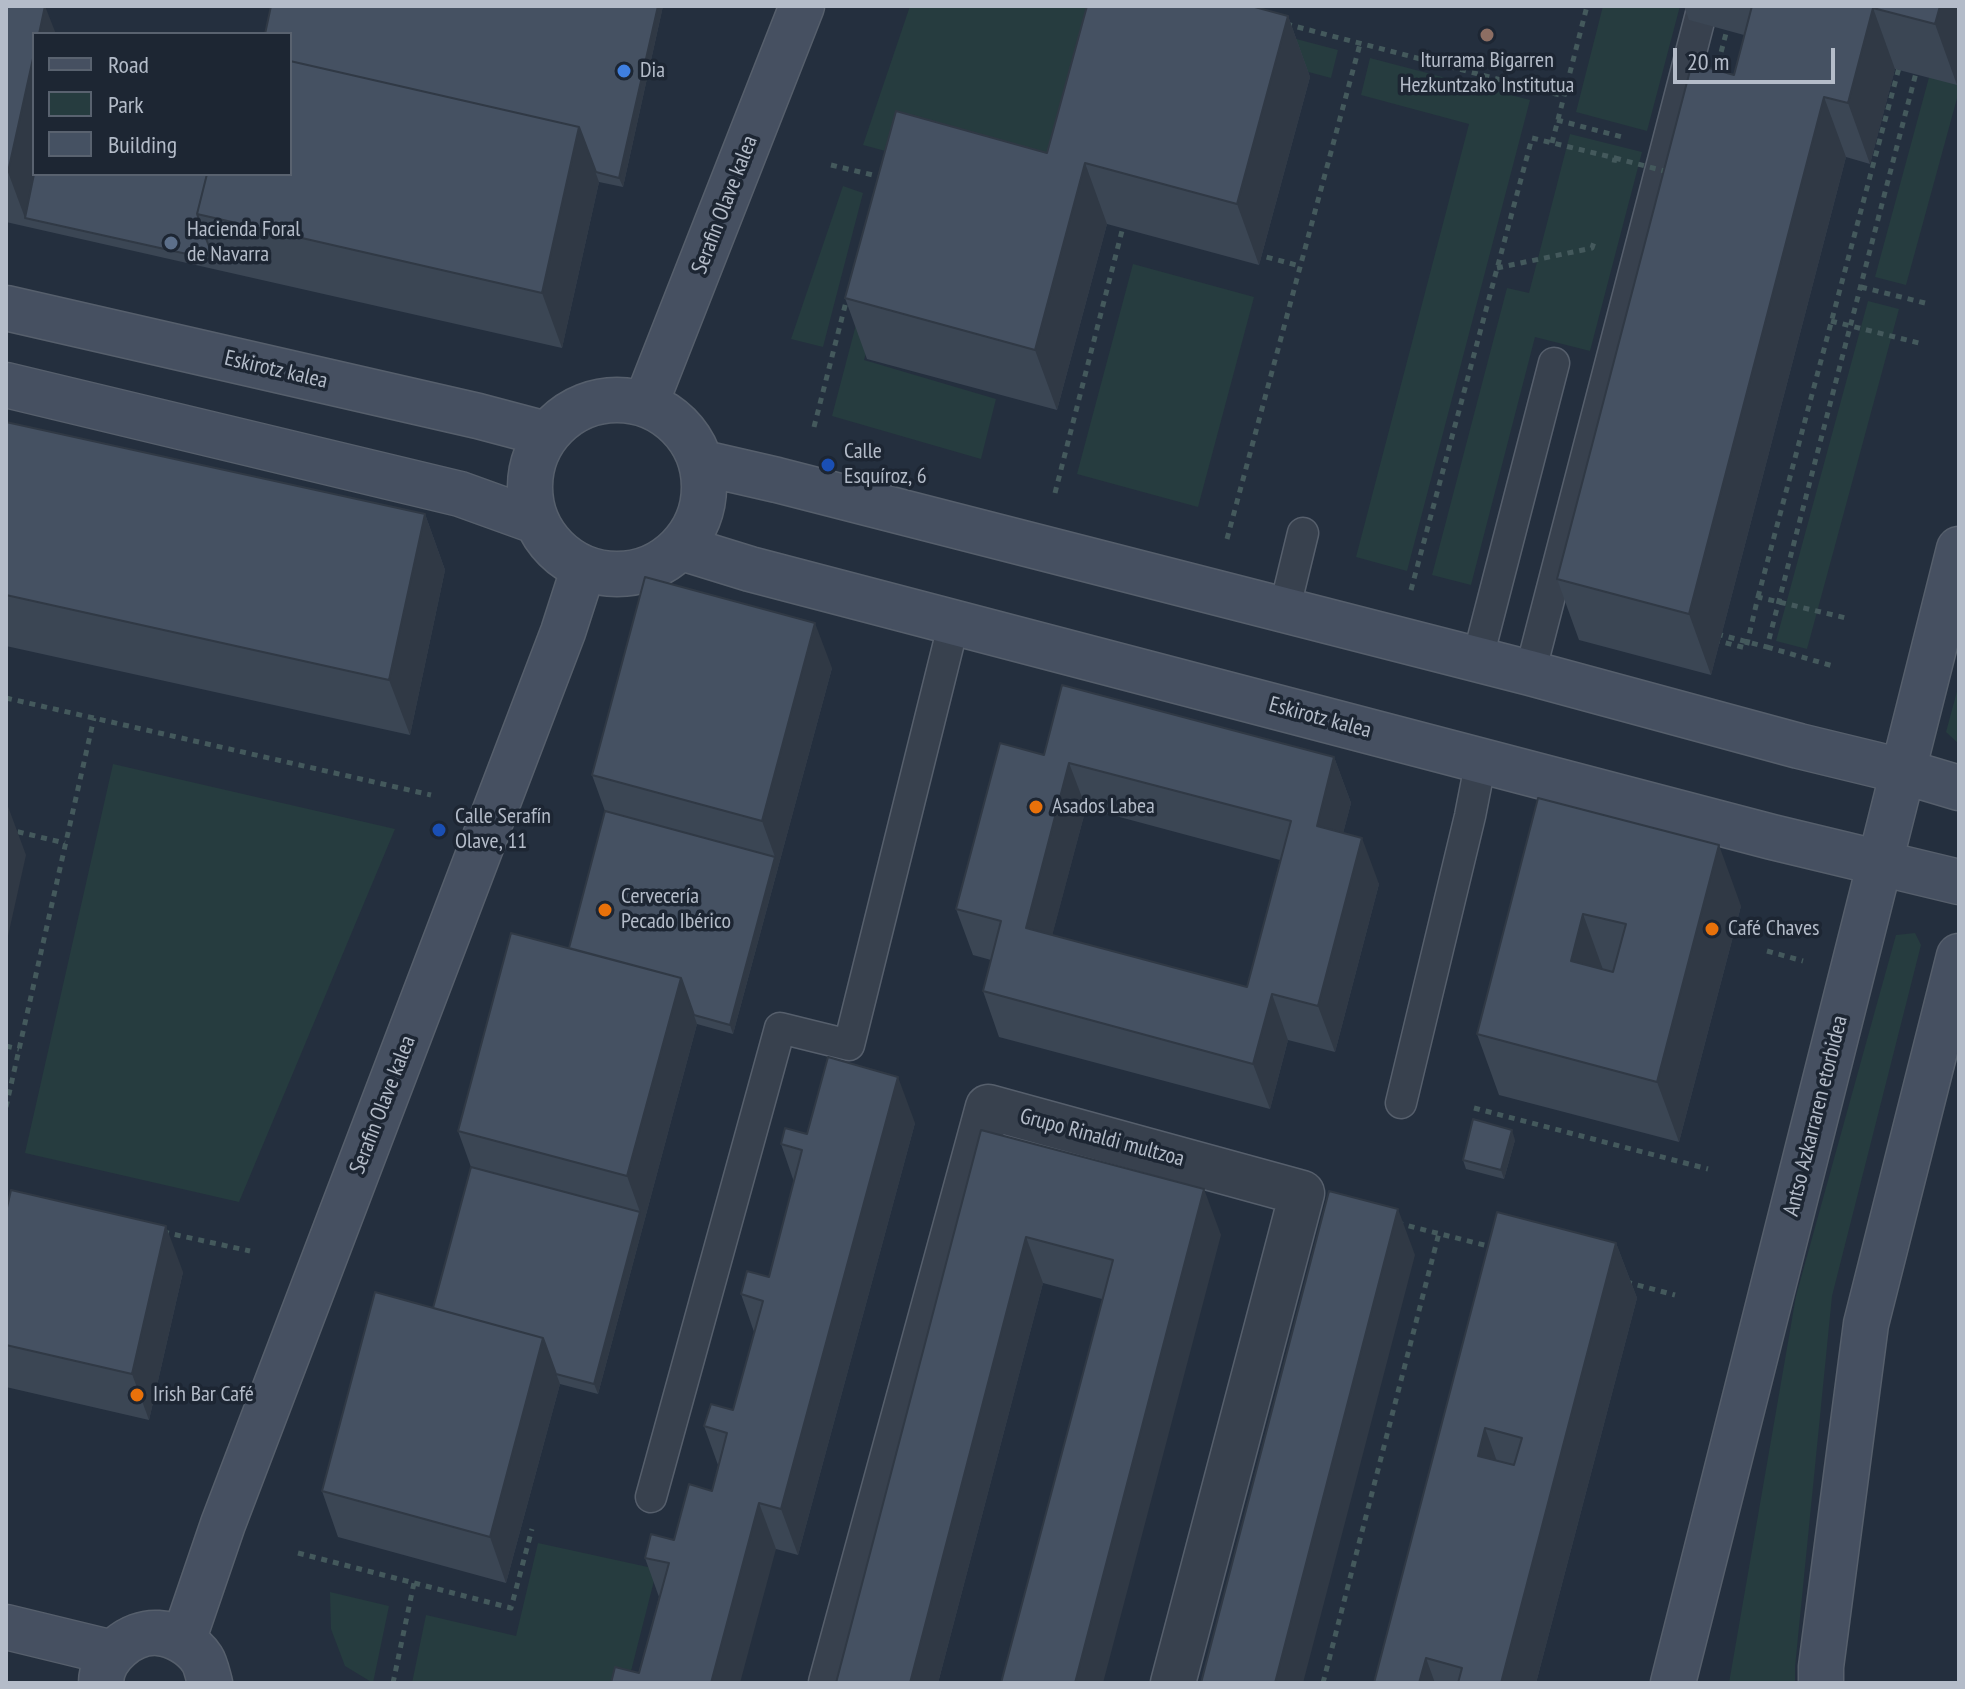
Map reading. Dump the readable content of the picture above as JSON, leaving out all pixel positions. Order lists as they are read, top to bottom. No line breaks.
{"streets":{"main road":["Serafin Olave kalea","Eskirotz kalea","Antso Azkarraren etorbidea"],"street":["Grupo Rinaldi multzoa"]},"crossings":[["Serafin Olave kalea","Eskirotz kalea"],["Eskirotz kalea","Antso Azkarraren etorbidea"]],"places":["Iturrama Bigarren Hezkuntzako Institutua","Dia","Hacienda Foral de Navarra","Calle Esquíroz, 6","Asados Labea","Calle Serafín Olave, 11","Cervecería Pecado Ibérico","Café Chaves","Irish Bar Café"],"legend":["Road","Park","Building"],"scale_bar":"20 m"}
